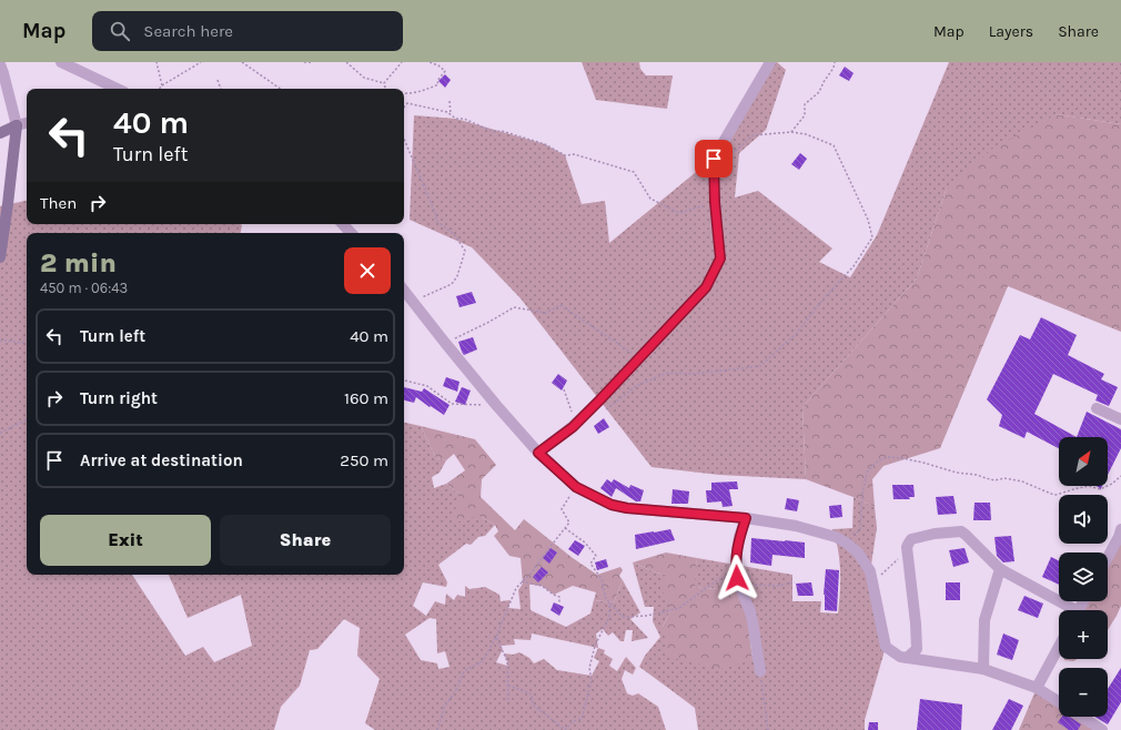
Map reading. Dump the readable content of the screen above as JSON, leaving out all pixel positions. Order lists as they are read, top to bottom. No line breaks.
{"north":"top right","page":{"header":"Map","search":"Search here","nav":["Map","Layers","Share"],"turn":["40 m","Turn left"],"then":"Then","heading":["2 min","450 m · 06:43"],"list":[{"name":"Turn left","value":"40 m"},{"name":"Turn right","value":"160 m"},{"name":"Arrive at destination","value":"250 m"}],"map_buttons":["+","−"],"buttons":["Exit","Share"]}}
